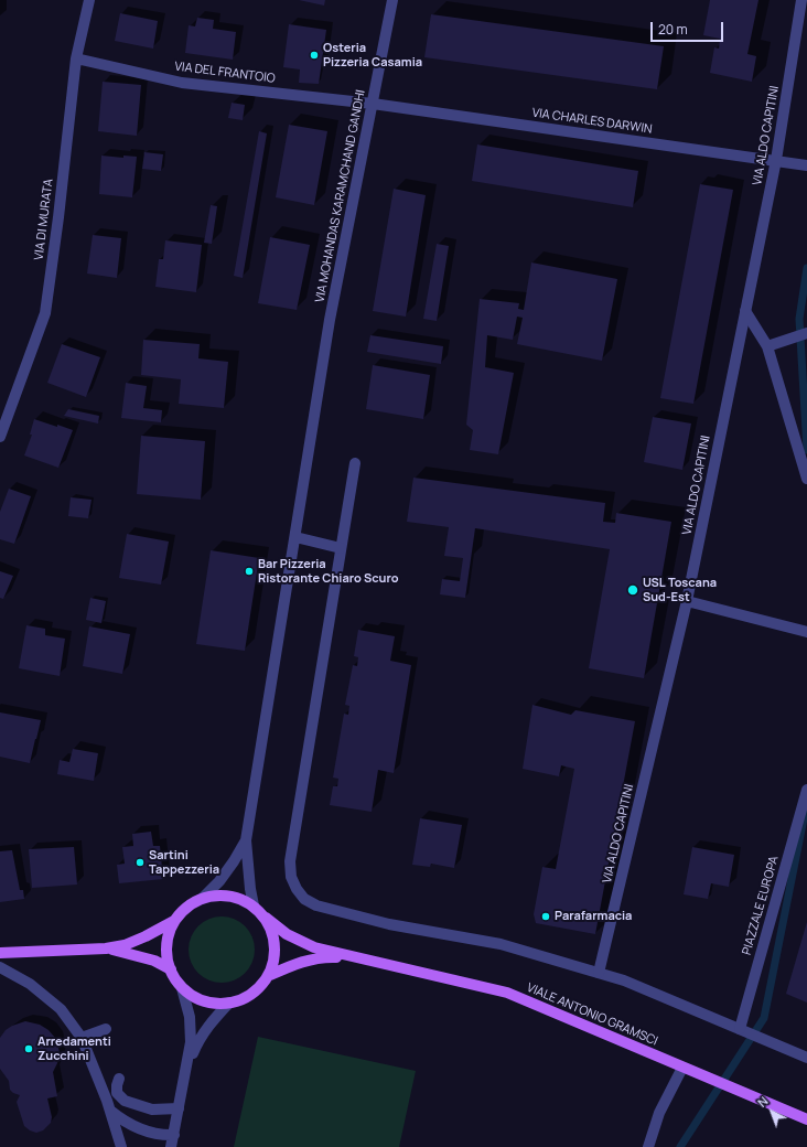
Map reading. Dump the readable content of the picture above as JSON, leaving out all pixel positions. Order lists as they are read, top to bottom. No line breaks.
{"streets":{"main road":["VIALE ANTONIO GRAMSCI"],"street":["VIA DEL FRANTOIO","VIA CHARLES DARWIN","VIA ALDO CAPITINI","VIA MOHANDAS KARAMCHAND GANDHI","VIA DI MURATA","PIAZZALE EUROPA"]},"crossings":[["VIA DEL FRANTOIO","VIA CHARLES DARWIN"],["VIA DEL FRANTOIO","VIA MOHANDAS KARAMCHAND GANDHI"],["VIA DEL FRANTOIO","VIA DI MURATA"],["VIA CHARLES DARWIN","VIA ALDO CAPITINI"],["VIA CHARLES DARWIN","VIA MOHANDAS KARAMCHAND GANDHI"]],"places":["Osteria Pizzeria Casamia","Bar Pizzeria Ristorante Chiaro Scuro","USL Toscana Sud-Est","Sartini Tappezzeria","Parafarmacia","Arredamenti Zucchini"],"scale_bar":"20 m","north":"top left"}
